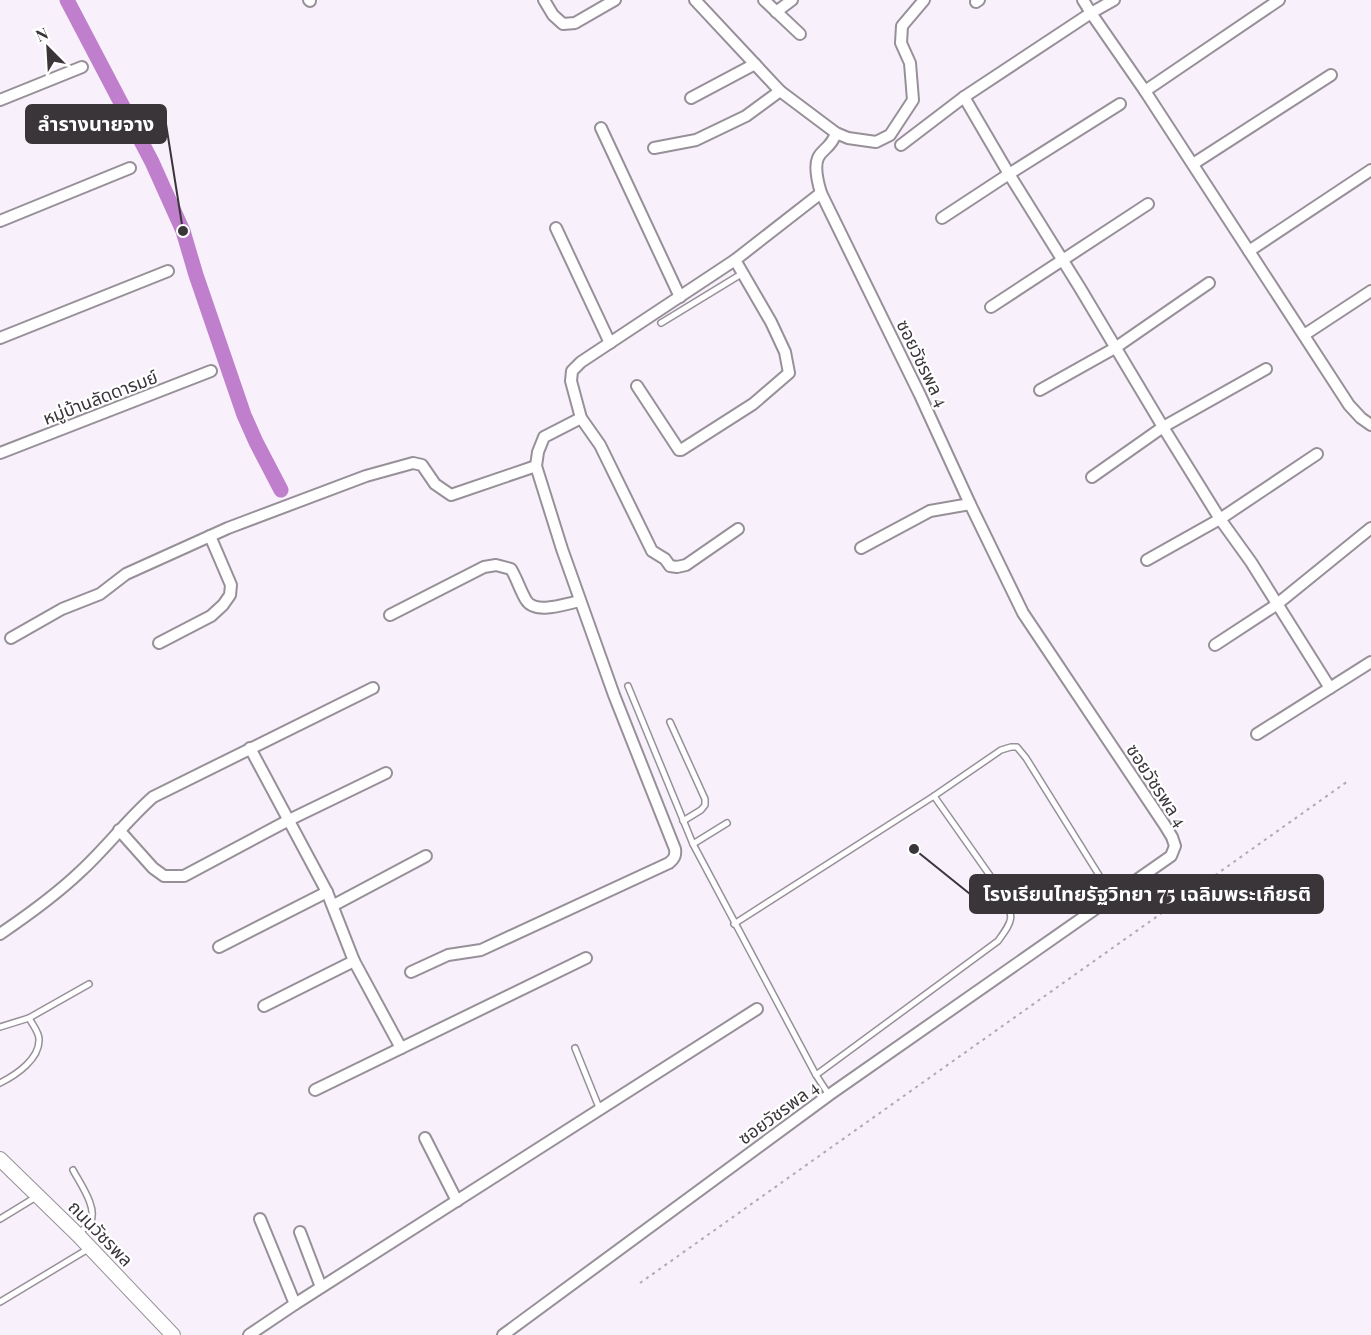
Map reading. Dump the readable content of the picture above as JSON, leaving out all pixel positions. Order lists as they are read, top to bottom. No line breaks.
{"streets":{"street":["ซอยวัชรพล 4","หมู่บ้านลัดดารมย์","ถนนวัชรพล"]},"places":["ลำรางนายจาง","โรงเรียนไทยรัฐวิทยา 75 เฉลิมพระเกียรติ"],"north":"top left"}
